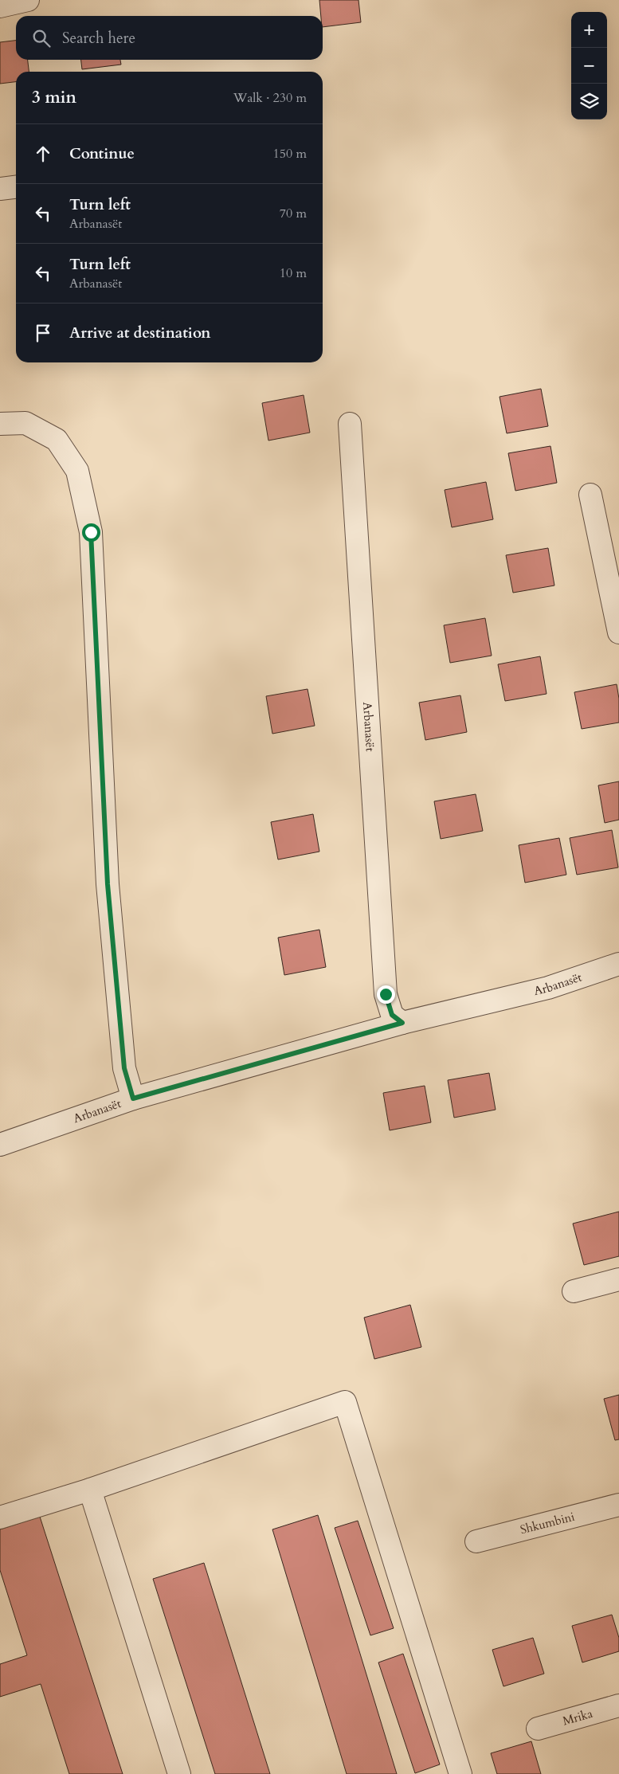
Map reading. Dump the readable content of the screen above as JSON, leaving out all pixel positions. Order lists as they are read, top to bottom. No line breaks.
{"streets":{"street":["Arbanasët","Shkumbini","Mrika"]},"page":{"map_buttons":["+","−"],"search":"Search here","heading":["3 min","Walk · 230 m"],"list":[["Continue","150 m"],["Turn left","Arbanasët","70 m"],["Turn left","Arbanasët","10 m"],"Arrive at destination"]}}
